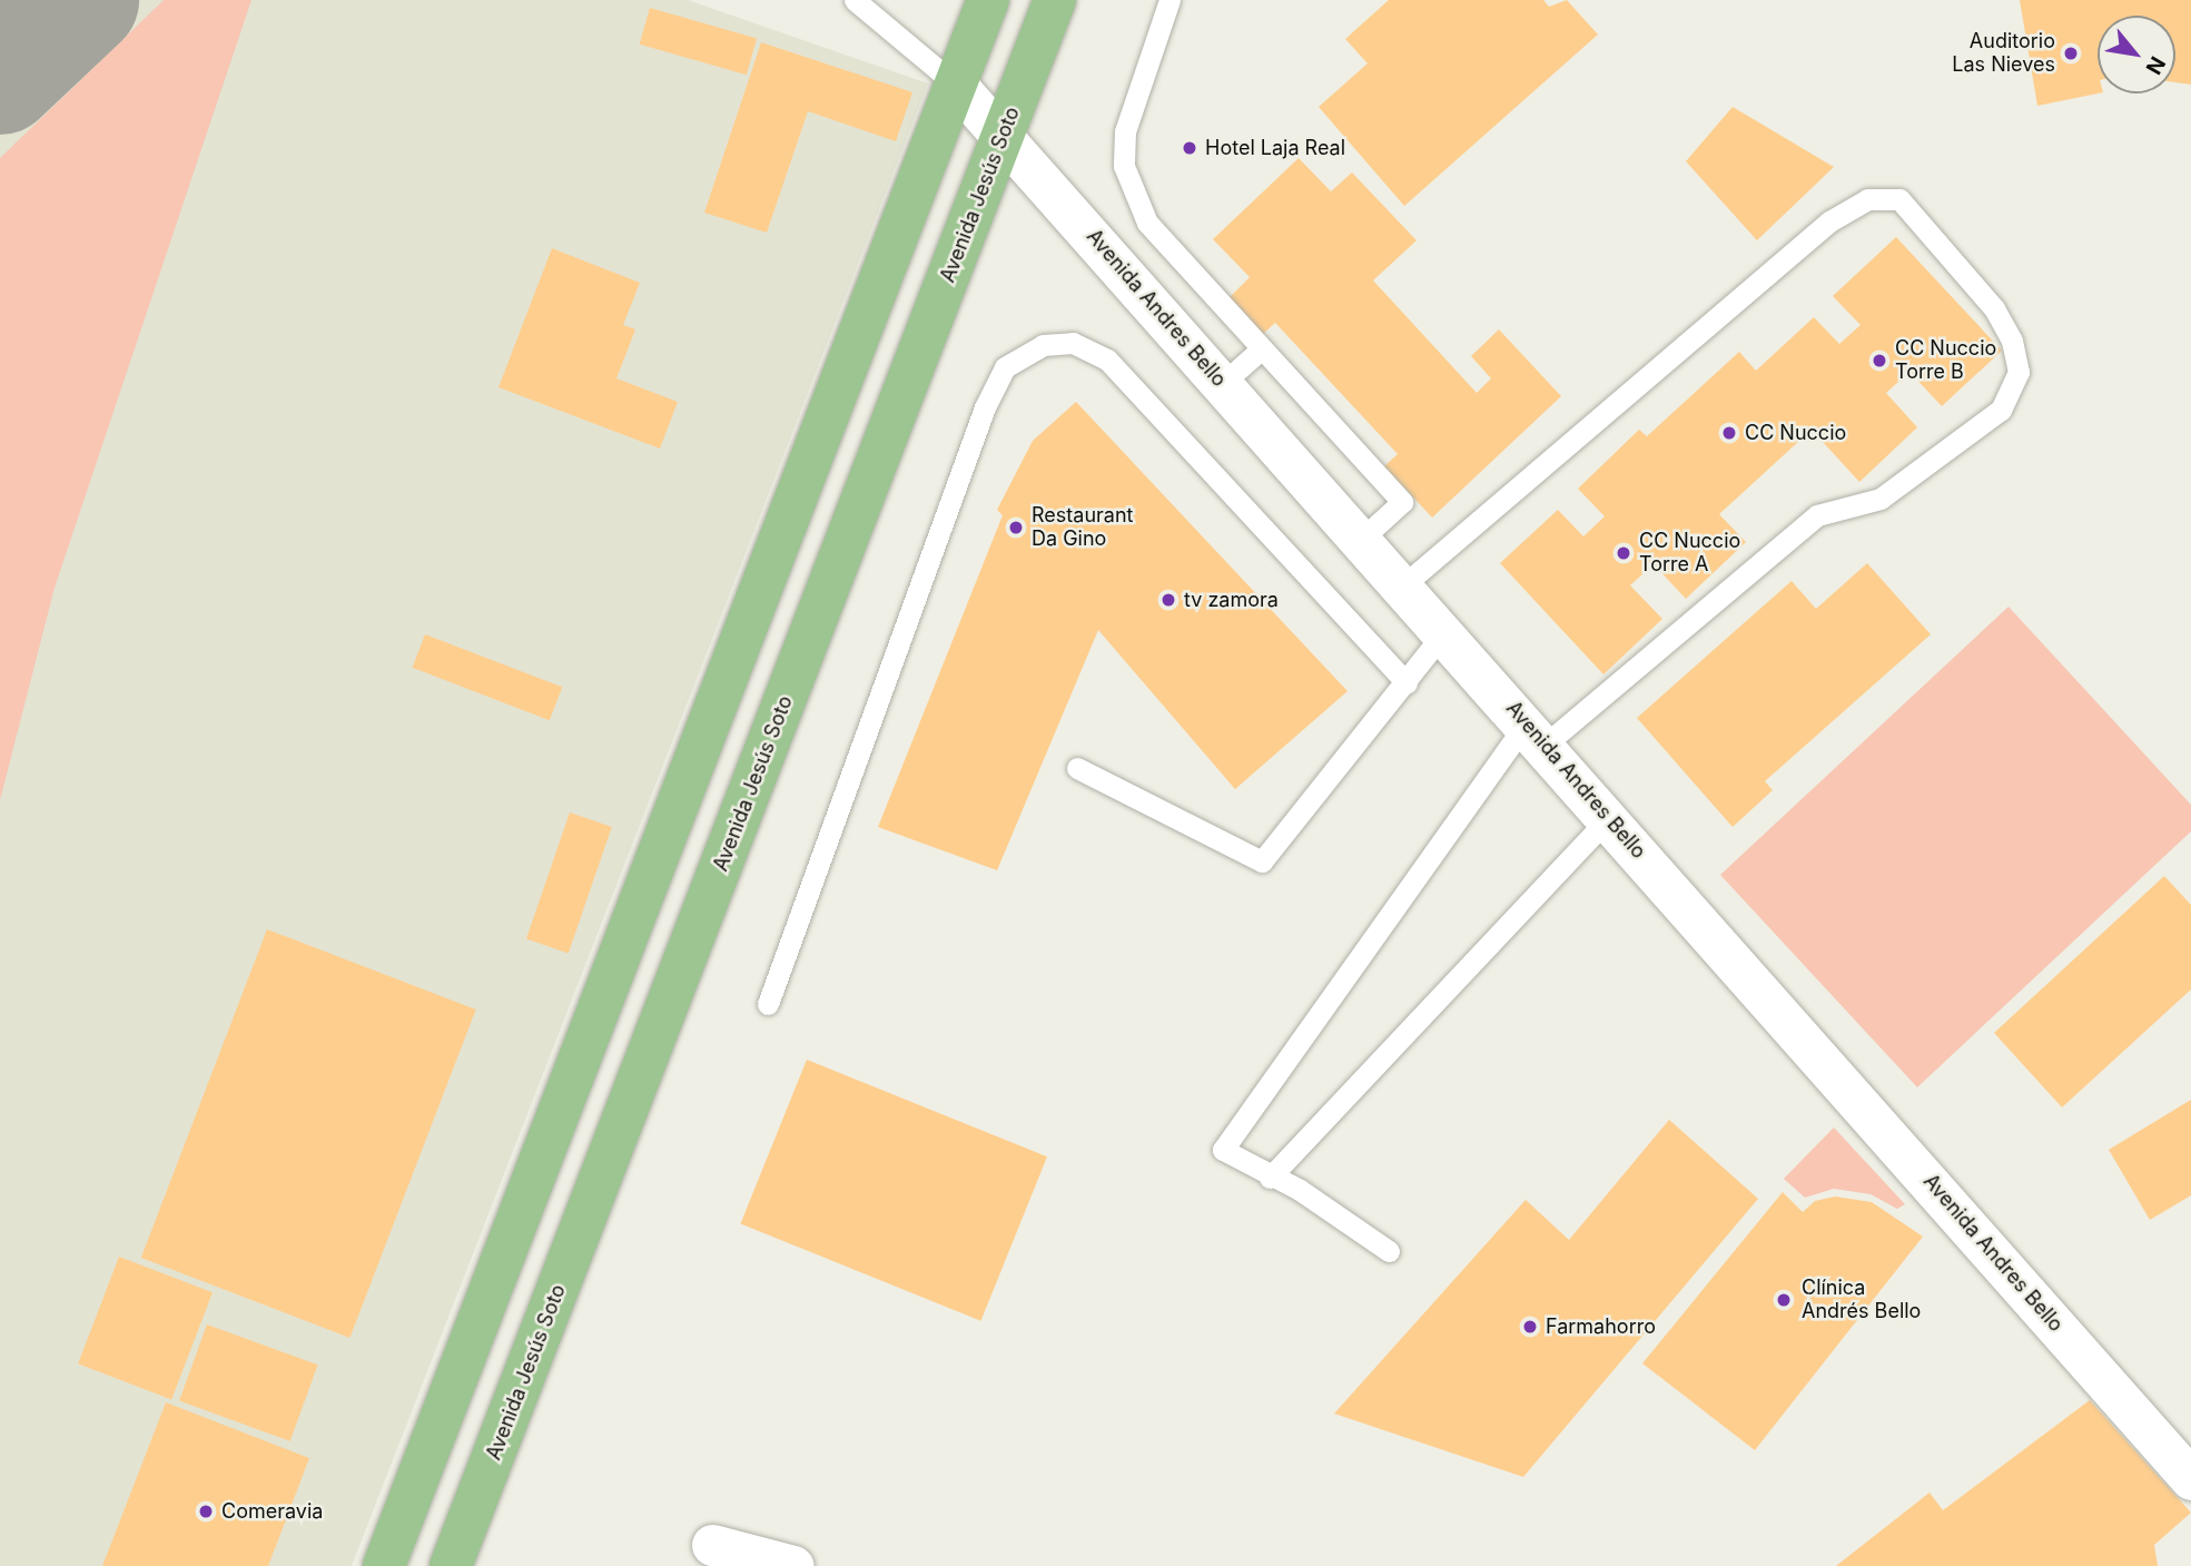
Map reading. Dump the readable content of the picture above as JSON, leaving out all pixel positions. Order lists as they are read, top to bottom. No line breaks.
{"streets":{"main road":["Avenida Jesús Soto"],"street":["Avenida Andres Bello"]},"crossings":[["Avenida Jesús Soto","Avenida Andres Bello"]],"places":["Auditorio Las Nieves","Hotel Laja Real","CC Nuccio Torre B","CC Nuccio","Restaurant Da Gino","CC Nuccio Torre A","tv zamora","Clínica Andrés Bello","Farmahorro","Comeravia"],"north":"bottom right"}
